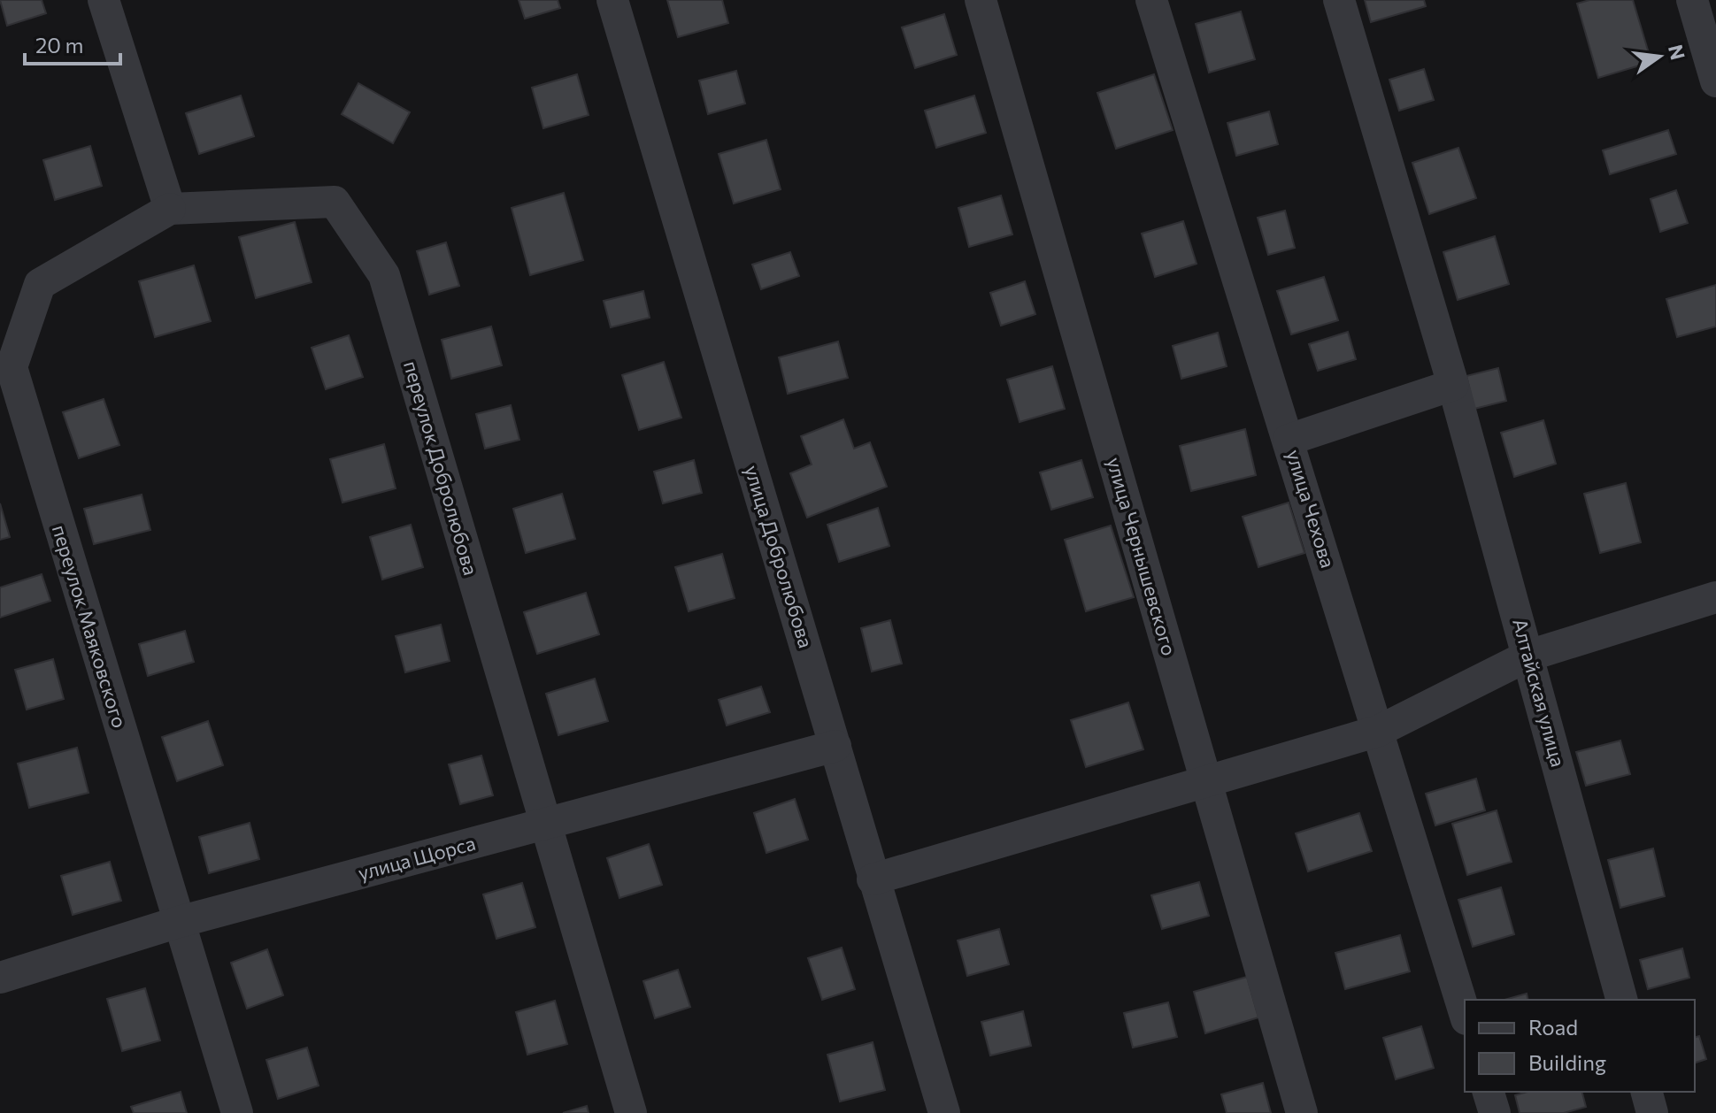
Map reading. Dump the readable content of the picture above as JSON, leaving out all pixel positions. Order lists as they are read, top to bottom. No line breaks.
{"streets":{"street":["переулок Добролюбова","улица Чехова","улица Добролюбова","улица Чернышевского","переулок Маяковского","Алтайская улица","улица Щорса"]},"crossings":[["переулок Добролюбова","переулок Маяковского"],["переулок Добролюбова","улица Щорса"],["улица Добролюбова","улица Щорса"],["переулок Маяковского","улица Щорса"]],"legend":["Road","Building"],"scale_bar":"20 m","north":"right"}
